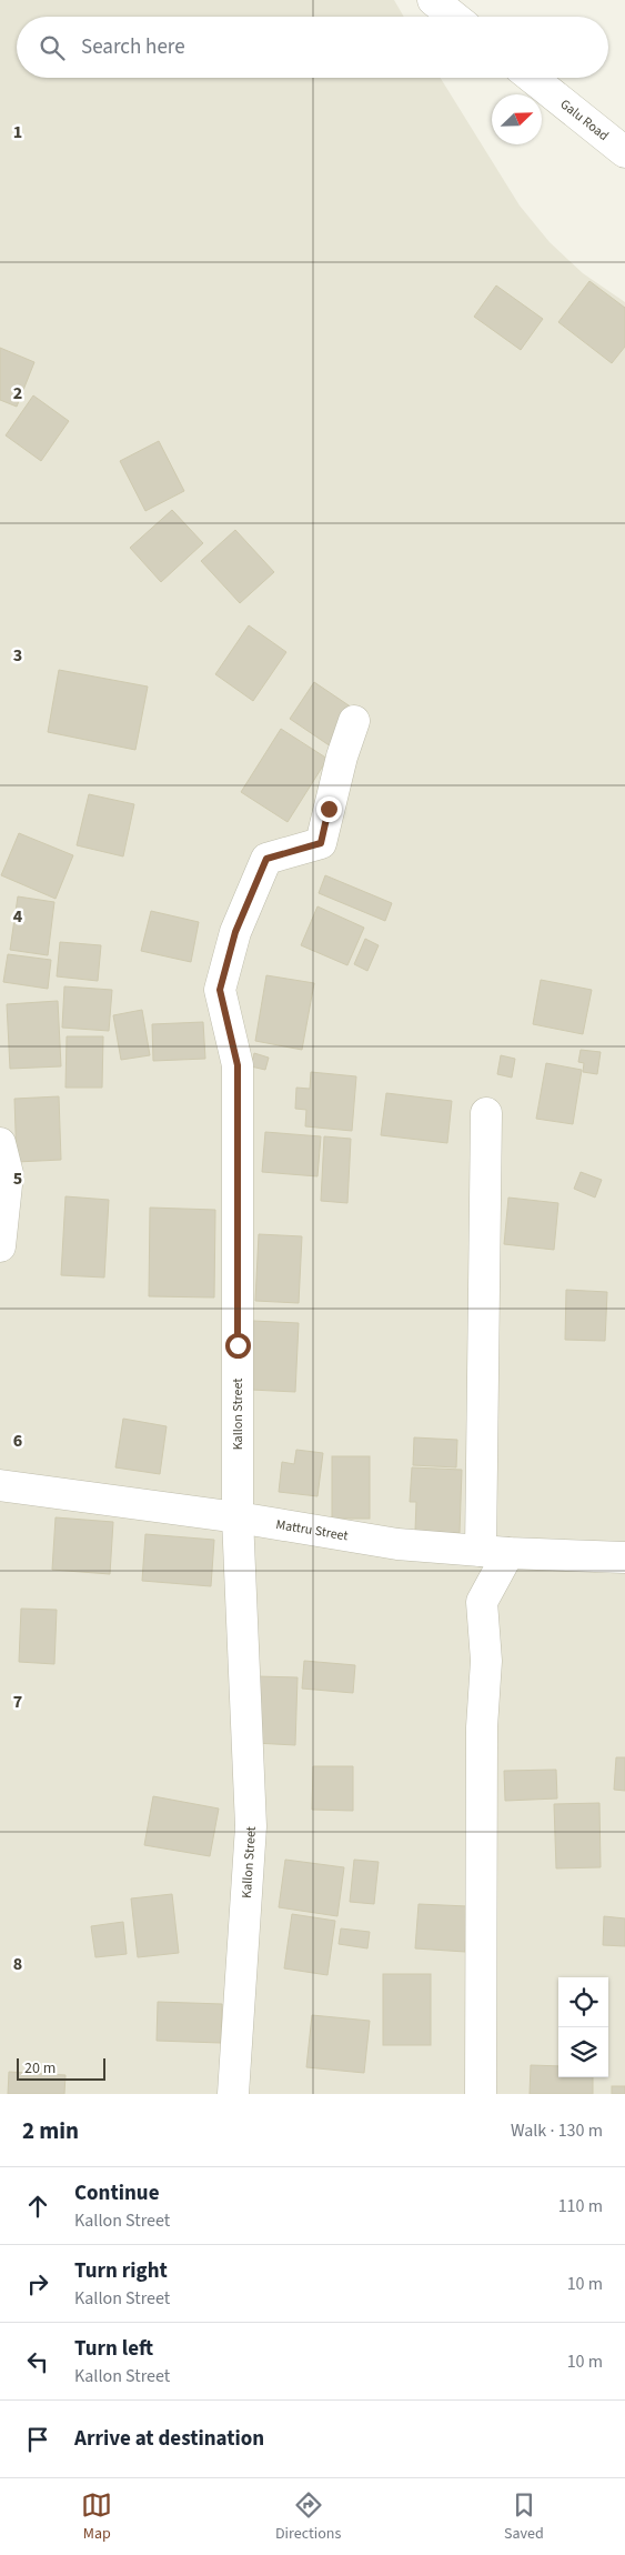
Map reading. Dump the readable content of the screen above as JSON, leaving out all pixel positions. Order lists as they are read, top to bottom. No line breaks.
{"streets":{"street":["Galu Road","Kallon Street","Mattru Street"]},"crossings":[["Kallon Street","Mattru Street"]],"scale_bar":"20 m","north":"top right","page":{"search":"Search here","scale":"20 m","heading":["2 min","Walk · 130 m"],"list":[["Continue","Kallon Street","110 m"],["Turn right","Kallon Street","10 m"],["Turn left","Kallon Street","10 m"],"Arrive at destination"],"nav":["Map","Directions","Saved"]},"grid":{"rows":["1","2","3","4","5","6","7","8"]}}
